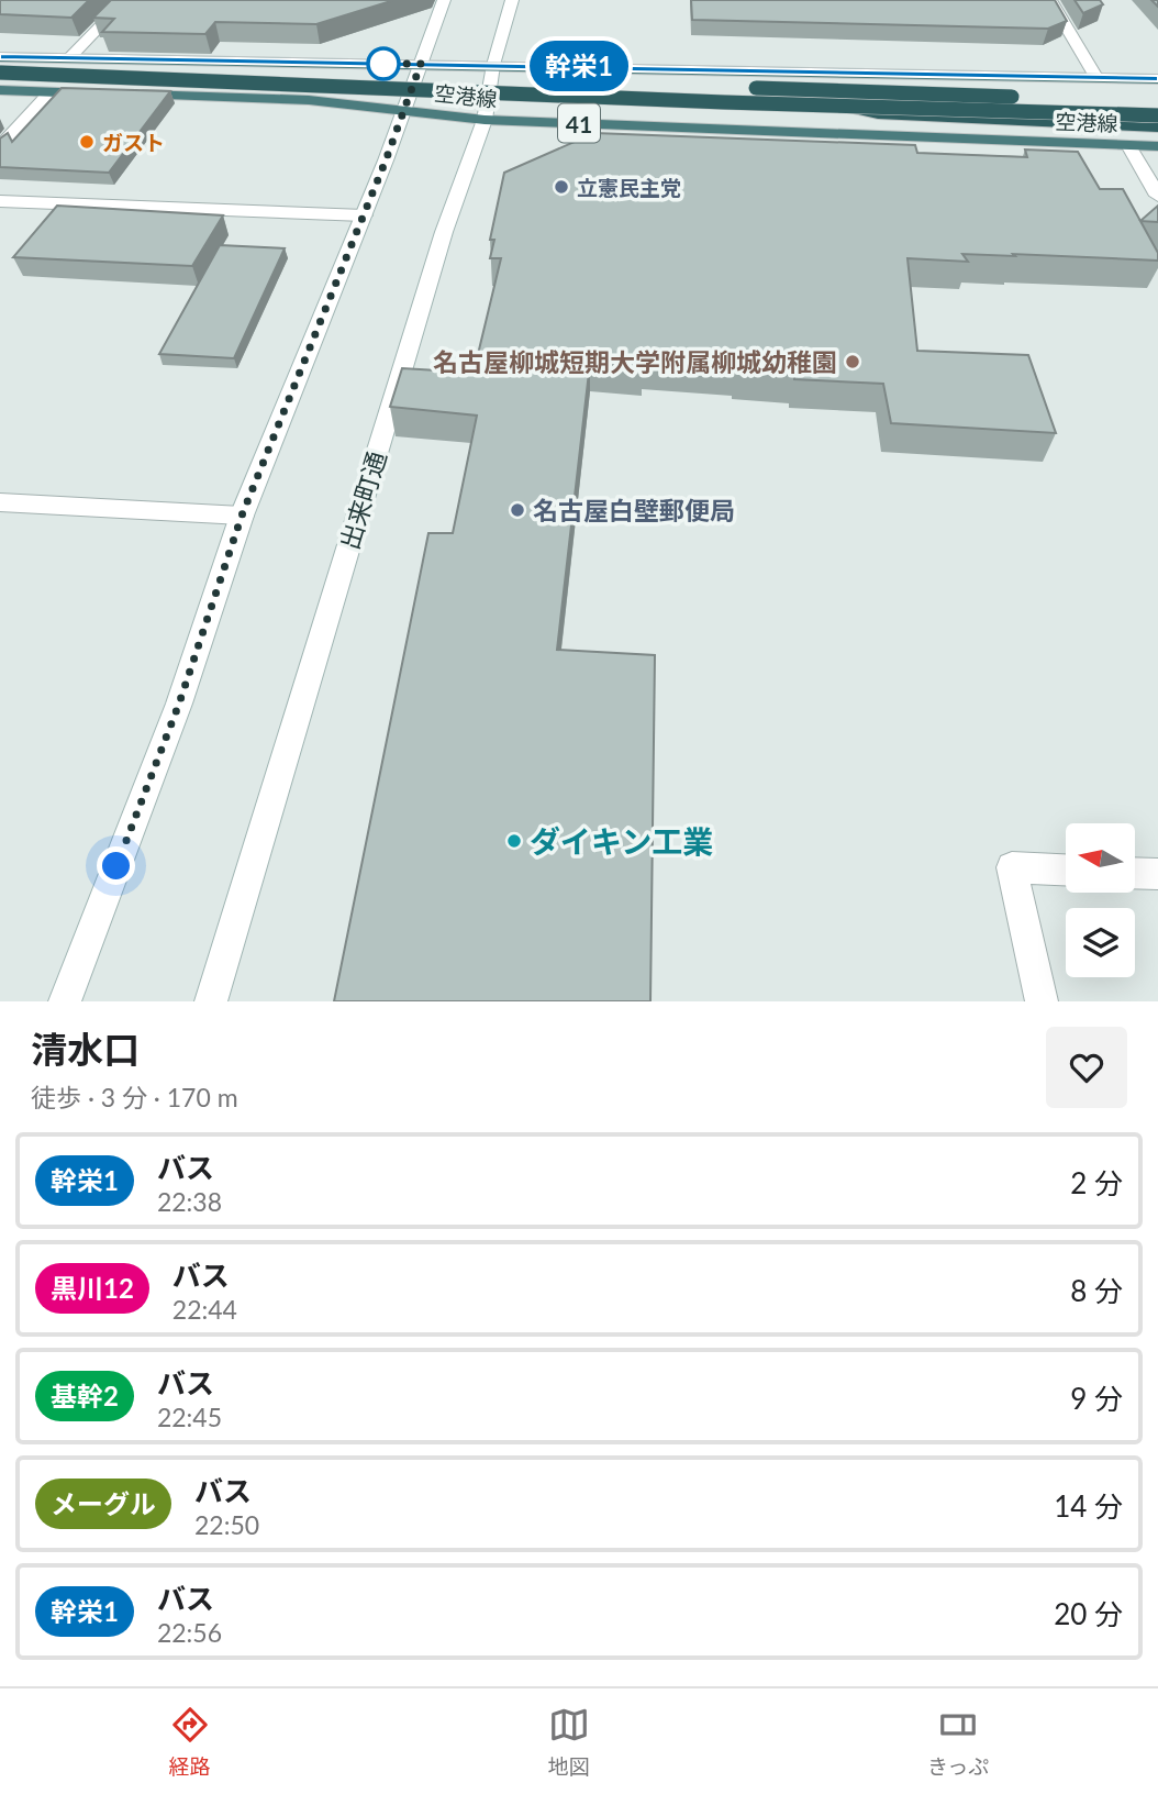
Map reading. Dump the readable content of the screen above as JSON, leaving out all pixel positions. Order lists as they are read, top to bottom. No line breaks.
{"streets":{"highway":["空港線","41"],"main road":["出来町通"]},"crossings":[["空港線","出来町通"]],"places":["ガスト","立憲民主党","名古屋柳城短期大学附属柳城幼稚園","名古屋白壁郵便局","ダイキン工業"],"lines":["bus line 幹栄1"],"north":"left","page":{"on_map":"幹栄1","heading":["清水口","徒歩 · 3 分 · 170 m"],"list":[{"mark":"幹栄1","name":"バス","note":"22:38","value":"2 分"},{"mark":"黒川12","name":"バス","note":"22:44","value":"8 分"},{"mark":"基幹2","name":"バス","note":"22:45","value":"9 分"},{"mark":"メーグル","name":"バス","note":"22:50","value":"14 分"},{"mark":"幹栄1","name":"バス","note":"22:56","value":"20 分"}],"tabs":["経路","地図","きっぷ"]}}
